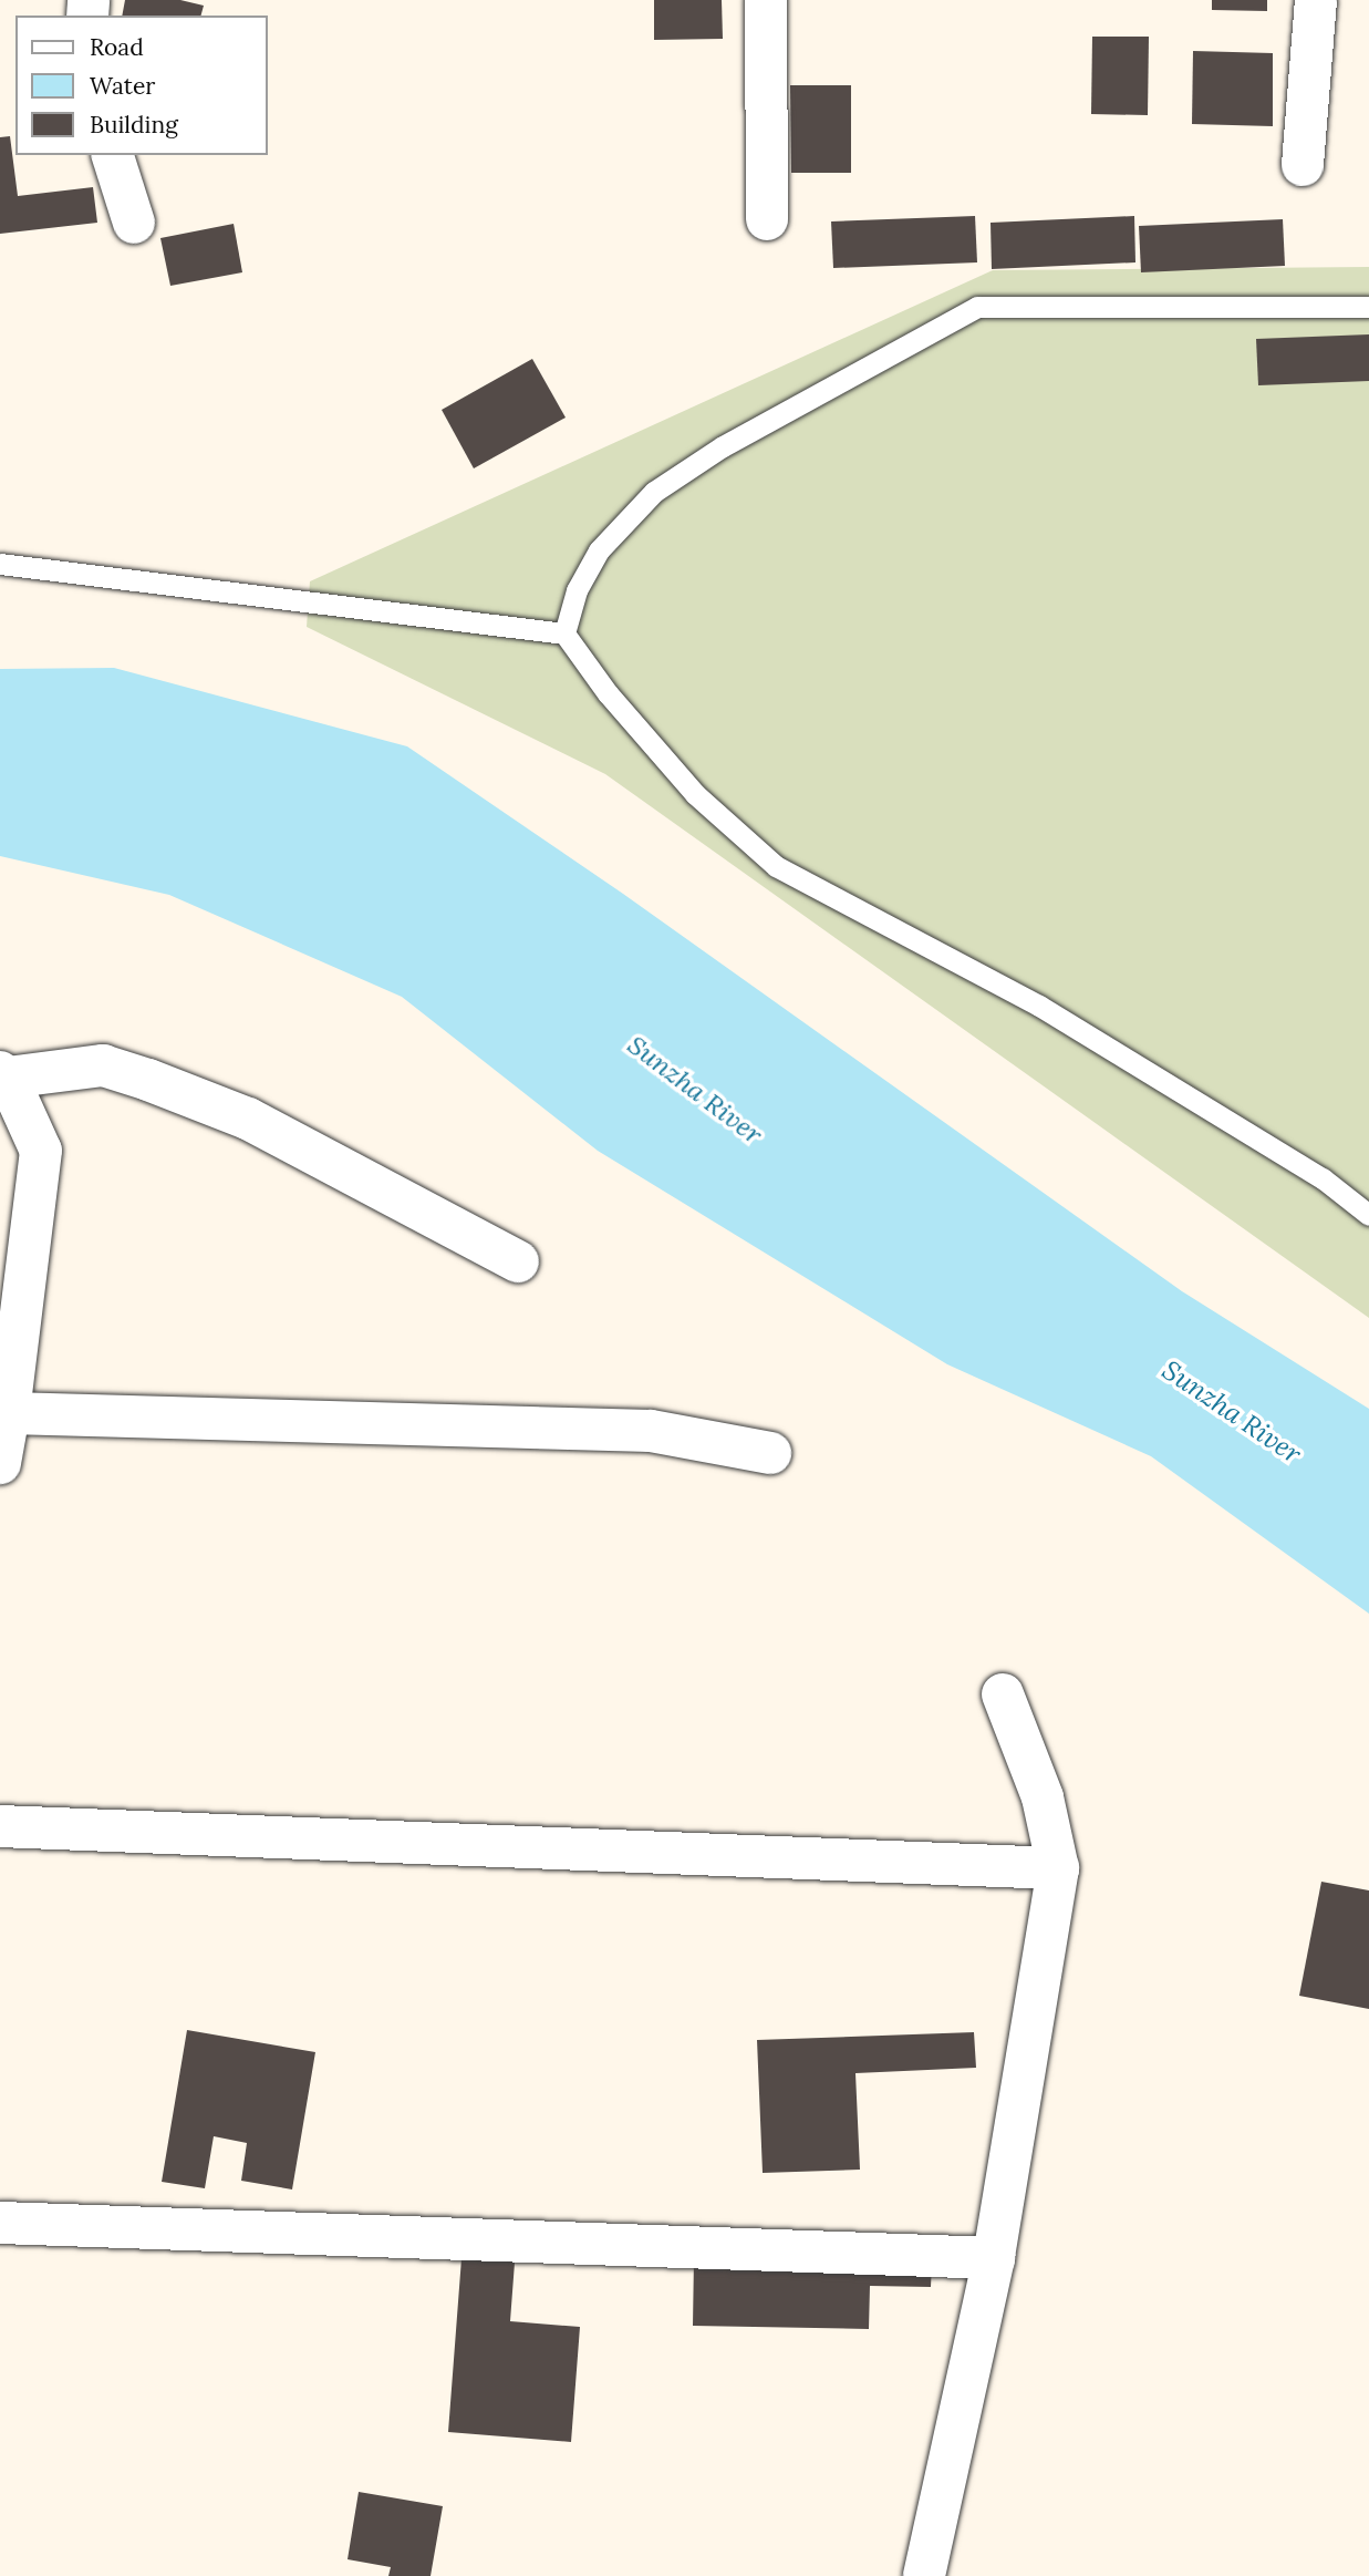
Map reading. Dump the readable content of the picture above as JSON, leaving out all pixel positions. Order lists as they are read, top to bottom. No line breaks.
{"water":["Sunzha River"],"legend":["Road","Water","Building"]}
